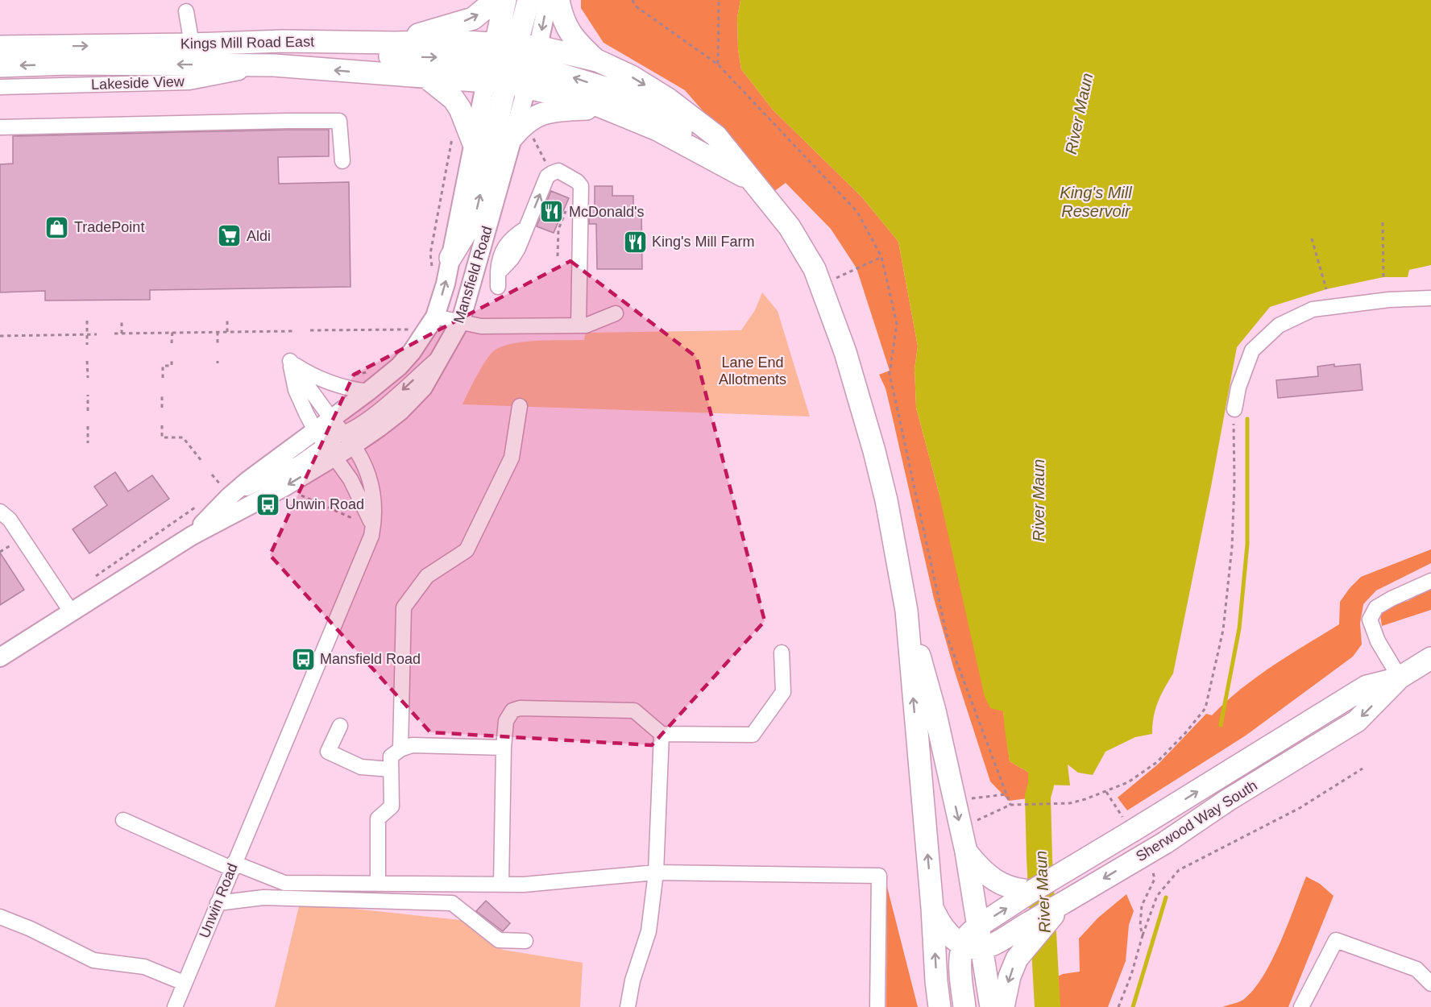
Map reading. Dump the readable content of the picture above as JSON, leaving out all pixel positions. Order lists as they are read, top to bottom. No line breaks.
{"streets":{"highway":["Kings Mill Road East","Mansfield Road","Sherwood Way South"],"street":["Lakeside View","Unwin Road"]},"crossings":[["Kings Mill Road East","Lakeside View"],["Kings Mill Road East","Mansfield Road"],["Mansfield Road","Unwin Road"]],"water":["River Maun","King's Mill Reservoir"],"parks":["Lane End Allotments"],"places":{"restaurant":["McDonald's","King's Mill Farm"],"shop":["TradePoint"],"supermarket":["Aldi"],"bus stop":["Unwin Road","Mansfield Road"]}}
